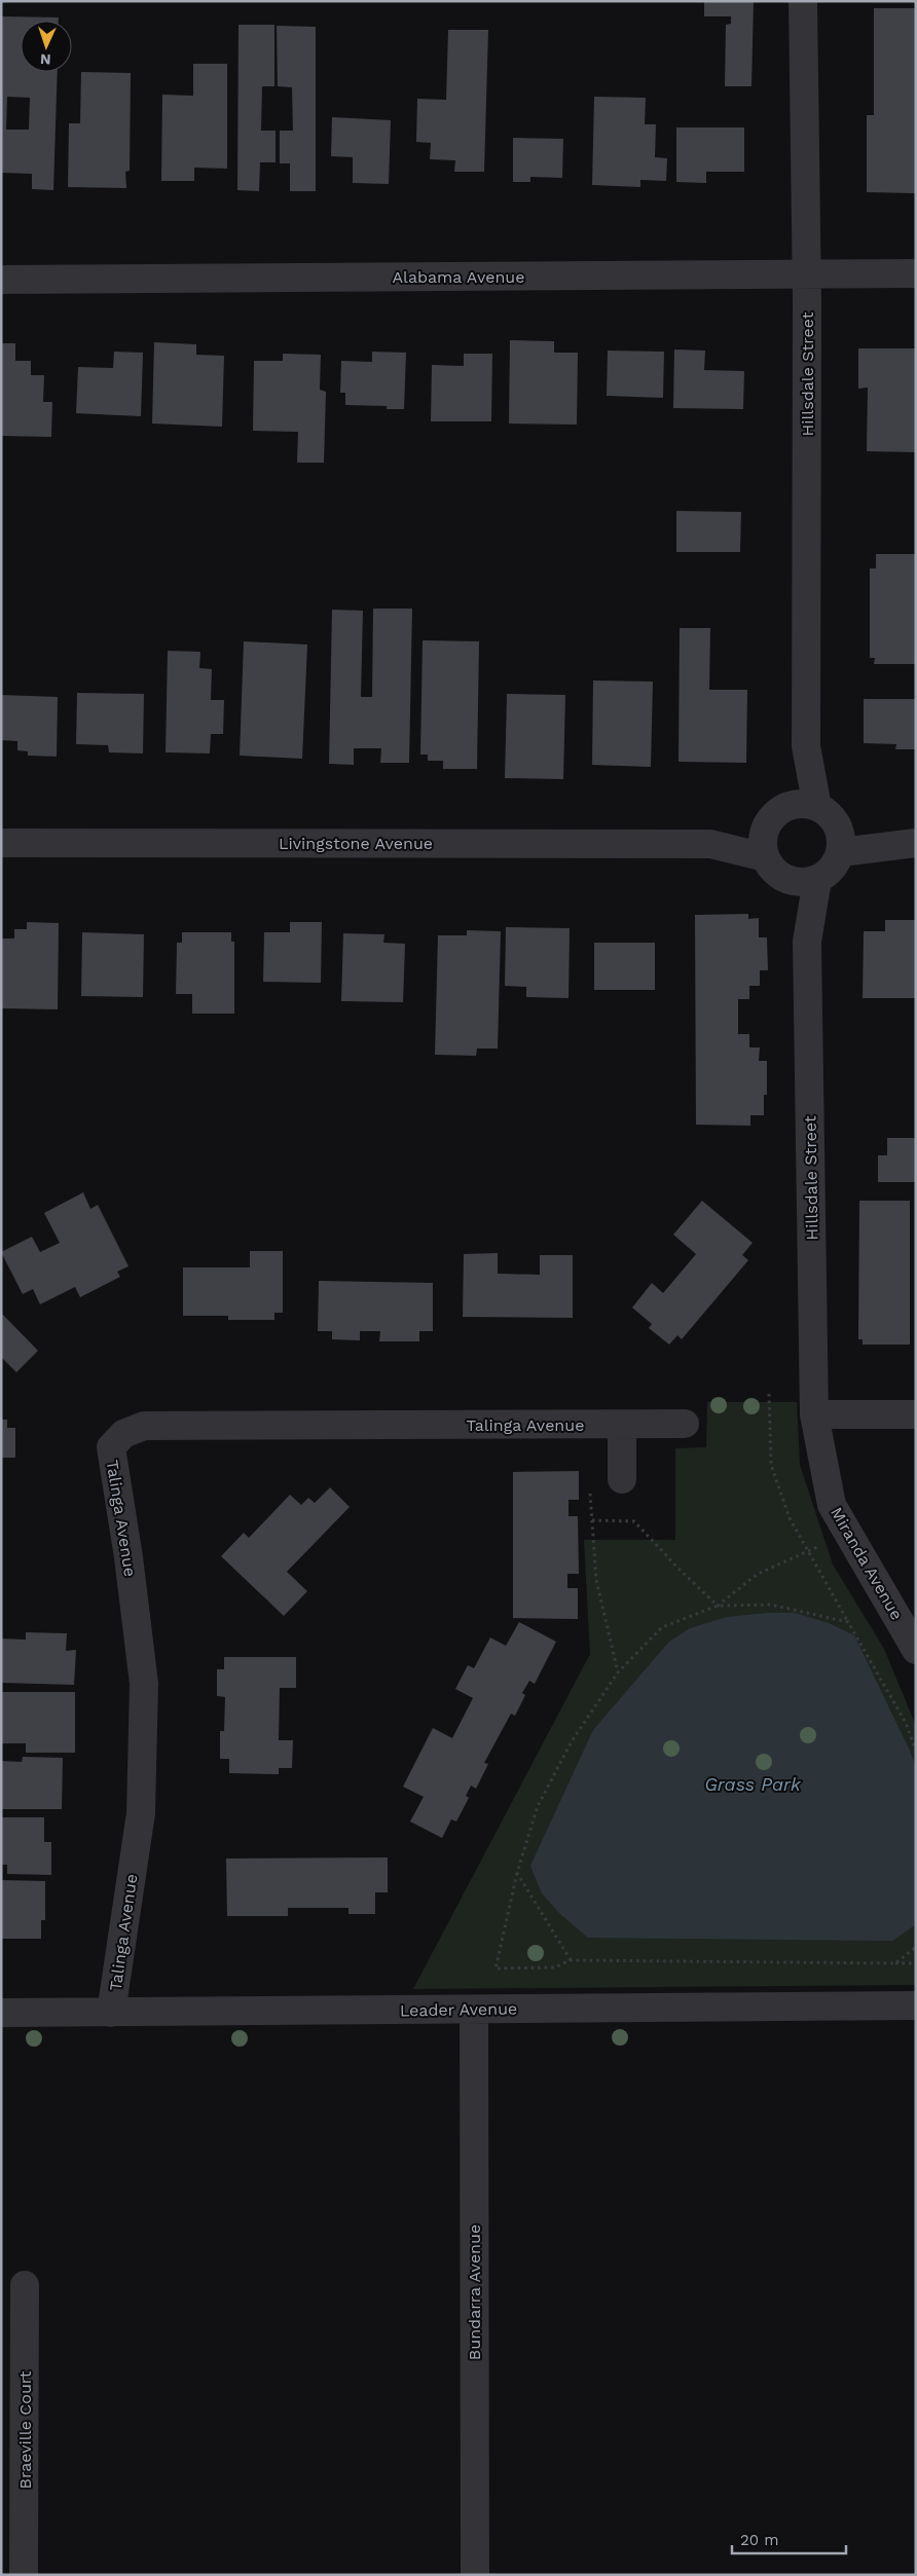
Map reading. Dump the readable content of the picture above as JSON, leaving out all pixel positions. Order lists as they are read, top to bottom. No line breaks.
{"streets":{"street":["Alabama Avenue","Hillsdale Street","Livingstone Avenue","Talinga Avenue","Miranda Avenue","Leader Avenue","Bundarra Avenue","Braeville Court"]},"crossings":[["Alabama Avenue","Hillsdale Street"],["Hillsdale Street","Livingstone Avenue"],["Hillsdale Street","Miranda Avenue"],["Talinga Avenue","Leader Avenue"],["Leader Avenue","Bundarra Avenue"]],"water":["Grass Park"],"scale_bar":"20 m","north":"bottom"}
